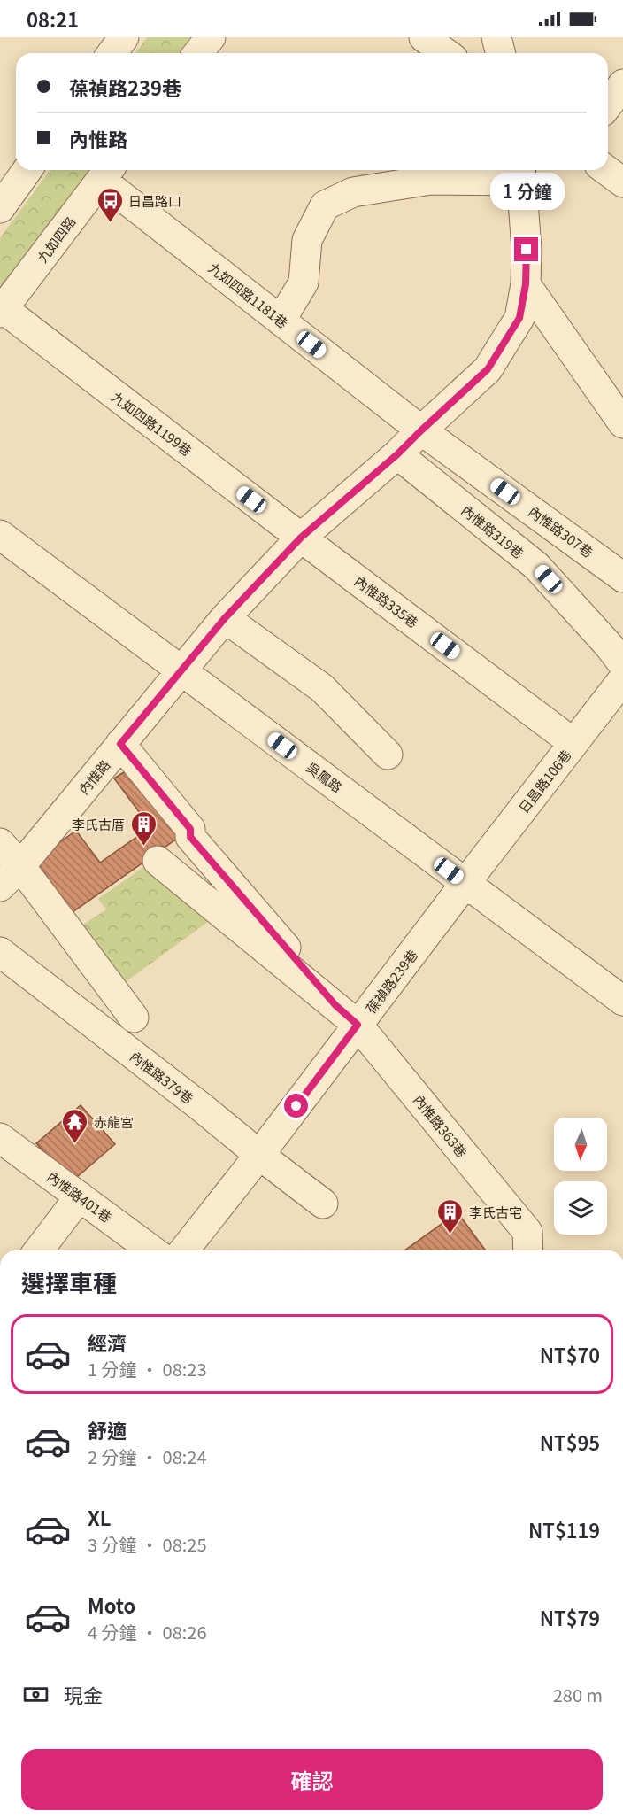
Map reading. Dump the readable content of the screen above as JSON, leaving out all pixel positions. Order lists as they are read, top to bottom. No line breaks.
{"streets":{"street":["九如四路","九如四路1181巷","九如四路1199巷","內惟路319巷","內惟路307巷","內惟路335巷","內惟路","吳鳳路","日昌路106巷","葆禎路239巷","內惟路379巷","內惟路363巷","內惟路401巷"]},"crossings":[["九如四路","九如四路1181巷"],["九如四路","九如四路1199巷"],["九如四路1181巷","內惟路307巷"],["九如四路1181巷","內惟路"],["九如四路1199巷","內惟路335巷"],["九如四路1199巷","內惟路"],["內惟路319巷","內惟路"],["內惟路307巷","內惟路"],["內惟路335巷","內惟路"],["內惟路335巷","日昌路106巷"],["內惟路","吳鳳路"],["內惟路","內惟路363巷"],["吳鳳路","日昌路106巷"],["吳鳳路","葆禎路239巷"],["日昌路106巷","葆禎路239巷"],["葆禎路239巷","內惟路379巷"],["葆禎路239巷","內惟路363巷"]],"places":{"bus stop":["日昌路口"],"building":["李氏古厝","李氏古宅"],"temple":["赤龍宮"]},"north":"bottom","page":{"status":"08:21","banner":["葆禎路239巷","內惟路"],"bubble":"1 分鐘","heading":"選擇車種","list":[{"name":"經濟","note":"1 分鐘 · 08:23","value":"NT$70"},{"name":"舒適","note":"2 分鐘 · 08:24","value":"NT$95"},{"name":"XL","note":"3 分鐘 · 08:25","value":"NT$119"},{"name":"Moto","note":"4 分鐘 · 08:26","value":"NT$79"}],"pay":["現金","280 m"],"buttons":"確認"}}
